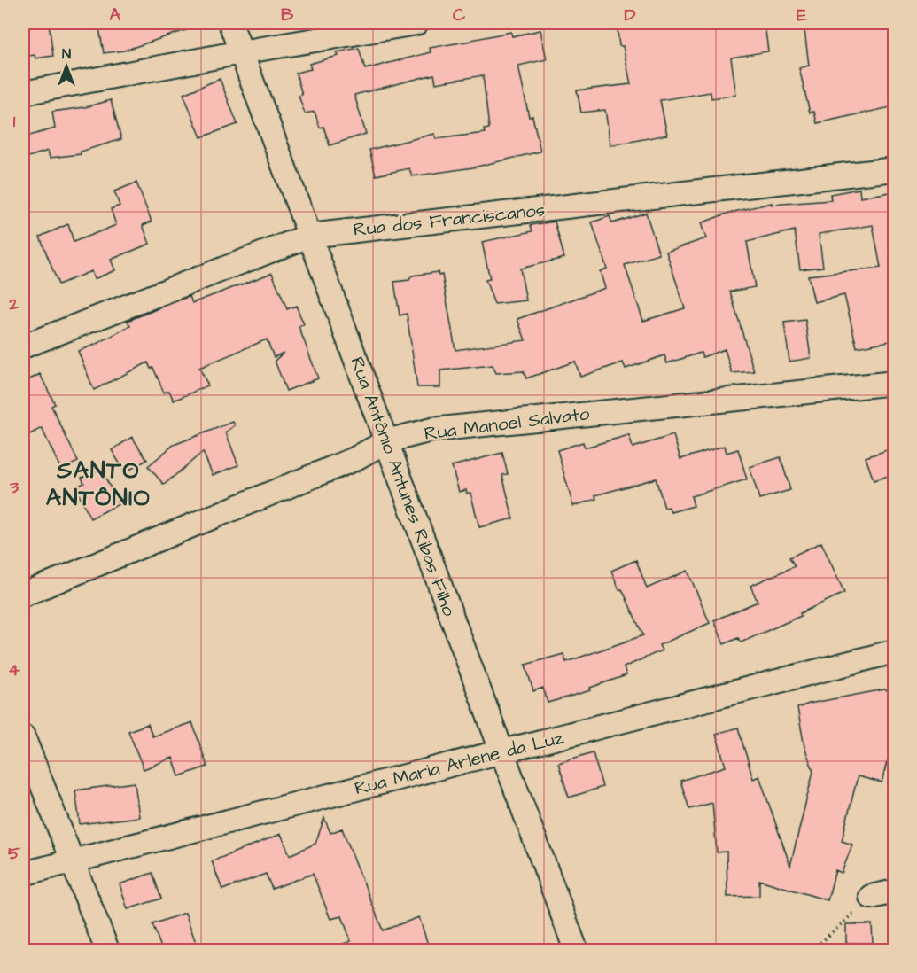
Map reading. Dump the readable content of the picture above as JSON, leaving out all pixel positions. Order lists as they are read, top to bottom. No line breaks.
{"streets":{"street":["Rua dos Franciscanos","Rua Manoel Salvato","Rua Antônio Antunes Ribas Filho","Rua Maria Arlene da Luz"]},"crossings":[["Rua dos Franciscanos","Rua Antônio Antunes Ribas Filho"],["Rua Manoel Salvato","Rua Antônio Antunes Ribas Filho"],["Rua Antônio Antunes Ribas Filho","Rua Maria Arlene da Luz"]],"districts":["SANTO ANTÔNIO"],"north":"top","grid":{"columns":["A","B","C","D","E"],"rows":["1","2","3","4","5"]}}
